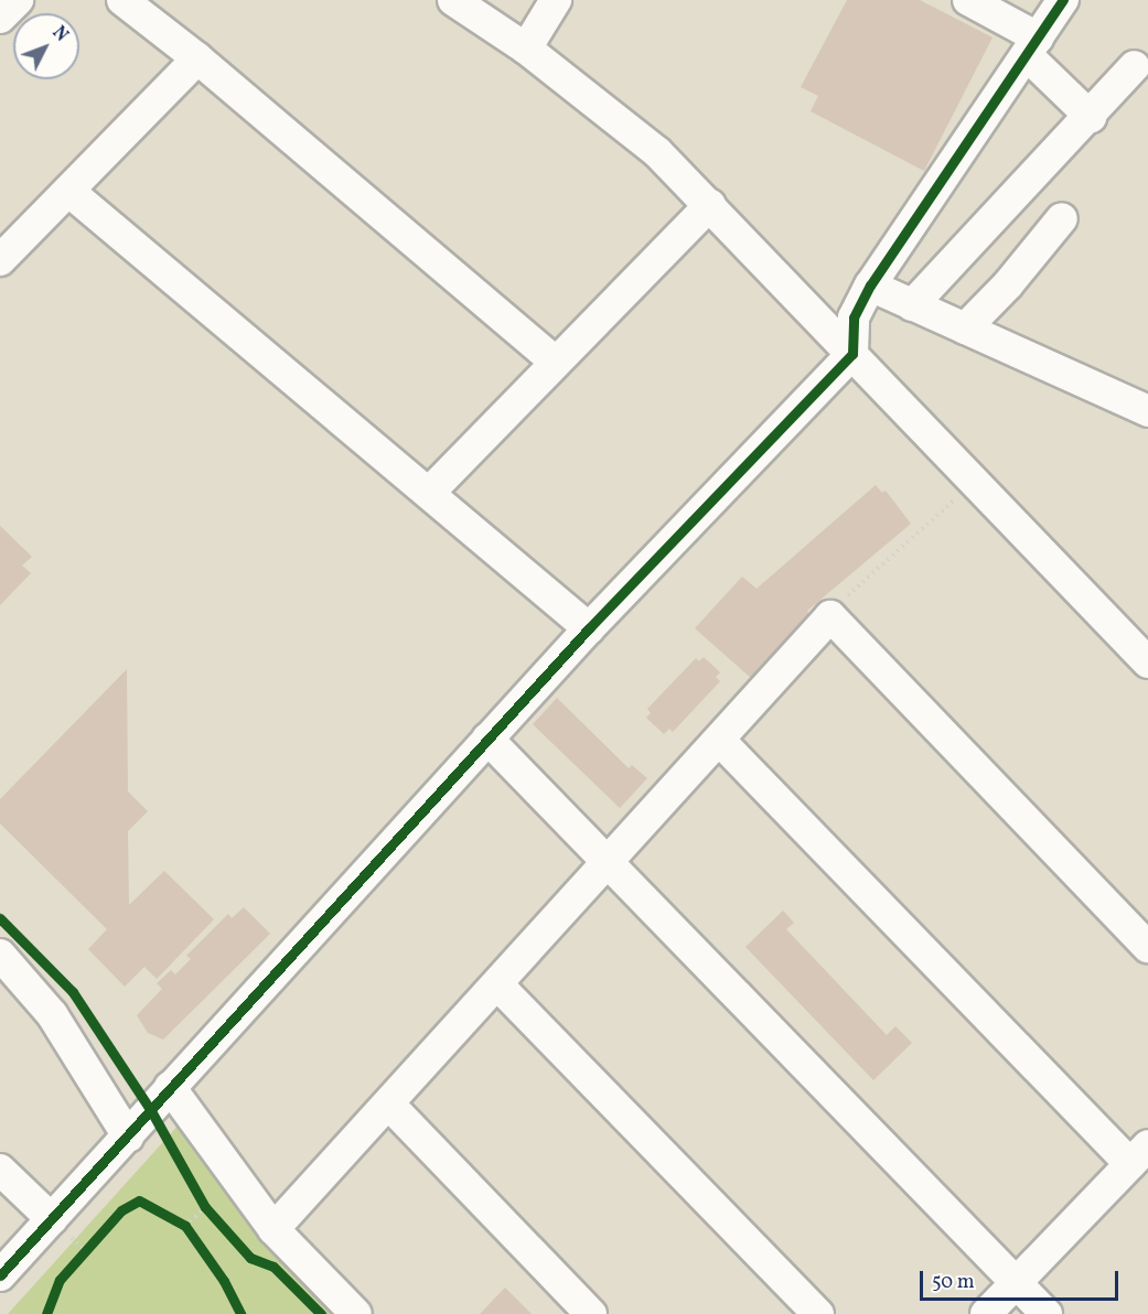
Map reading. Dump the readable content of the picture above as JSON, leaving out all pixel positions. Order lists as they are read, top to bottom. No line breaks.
{"scale_bar":"50 m","north":"top right"}
